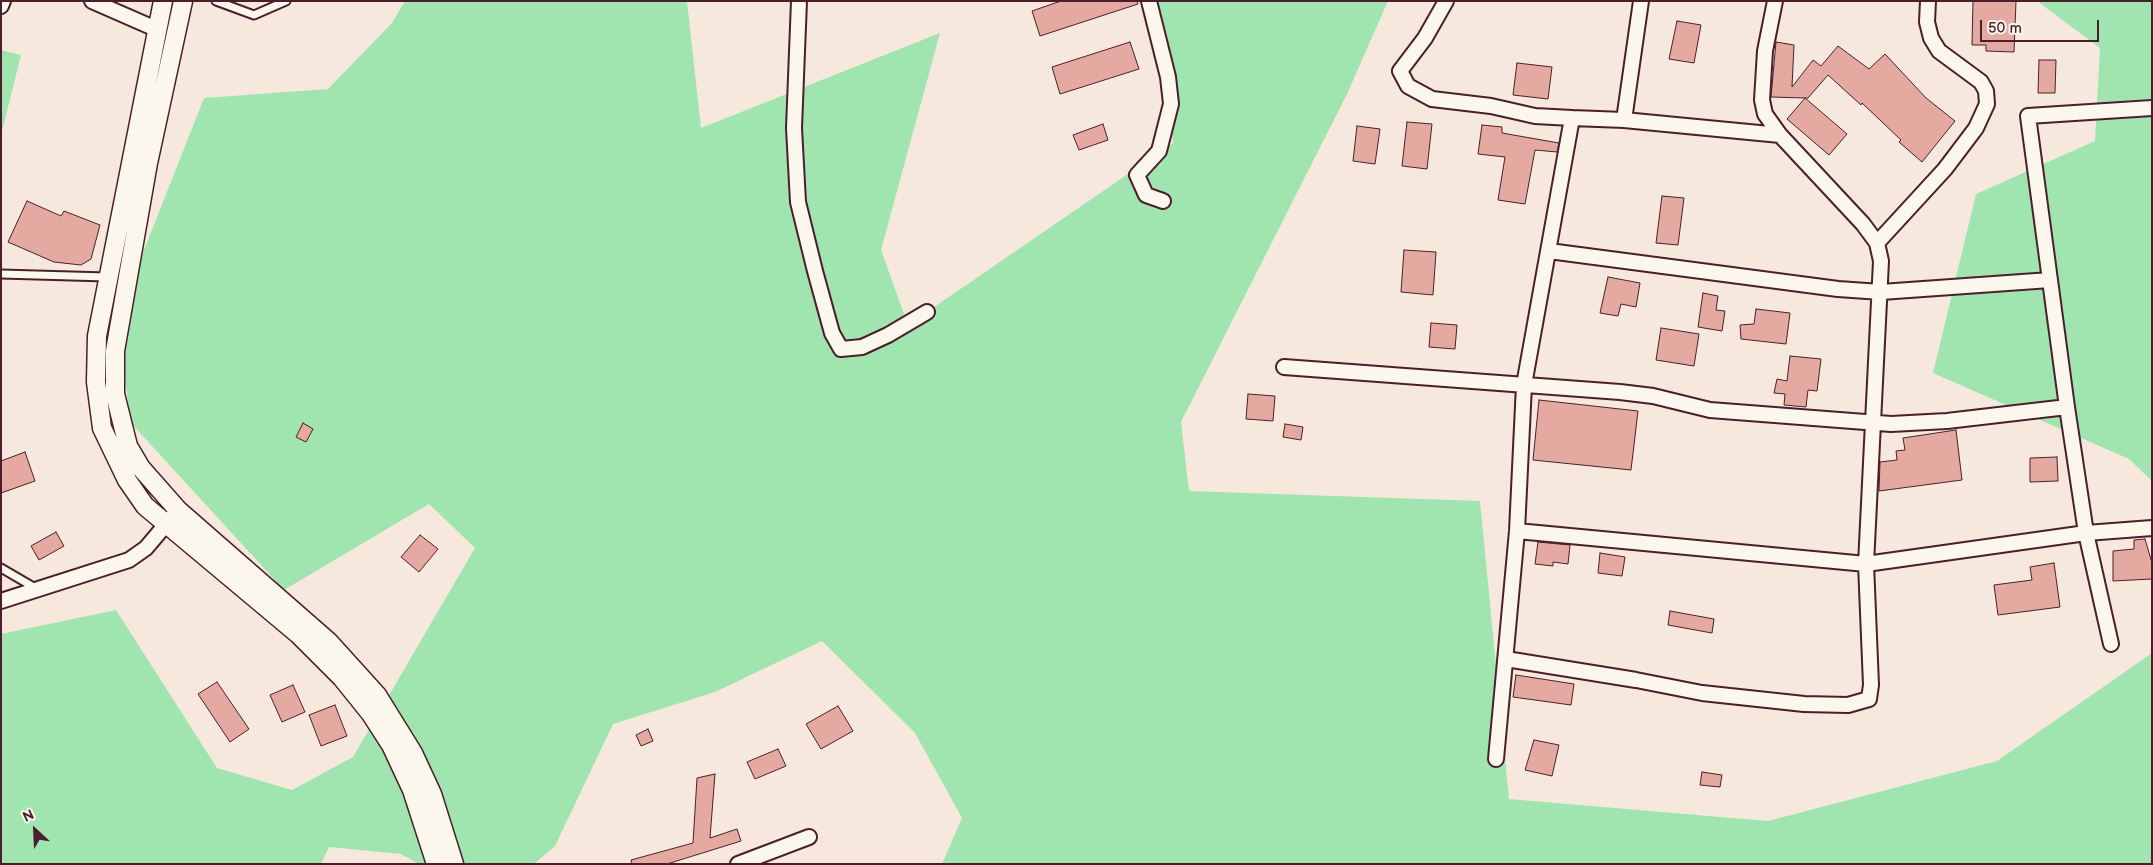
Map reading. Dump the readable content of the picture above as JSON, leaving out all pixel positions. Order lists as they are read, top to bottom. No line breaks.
{"scale_bar":"50 m","north":"top left"}
